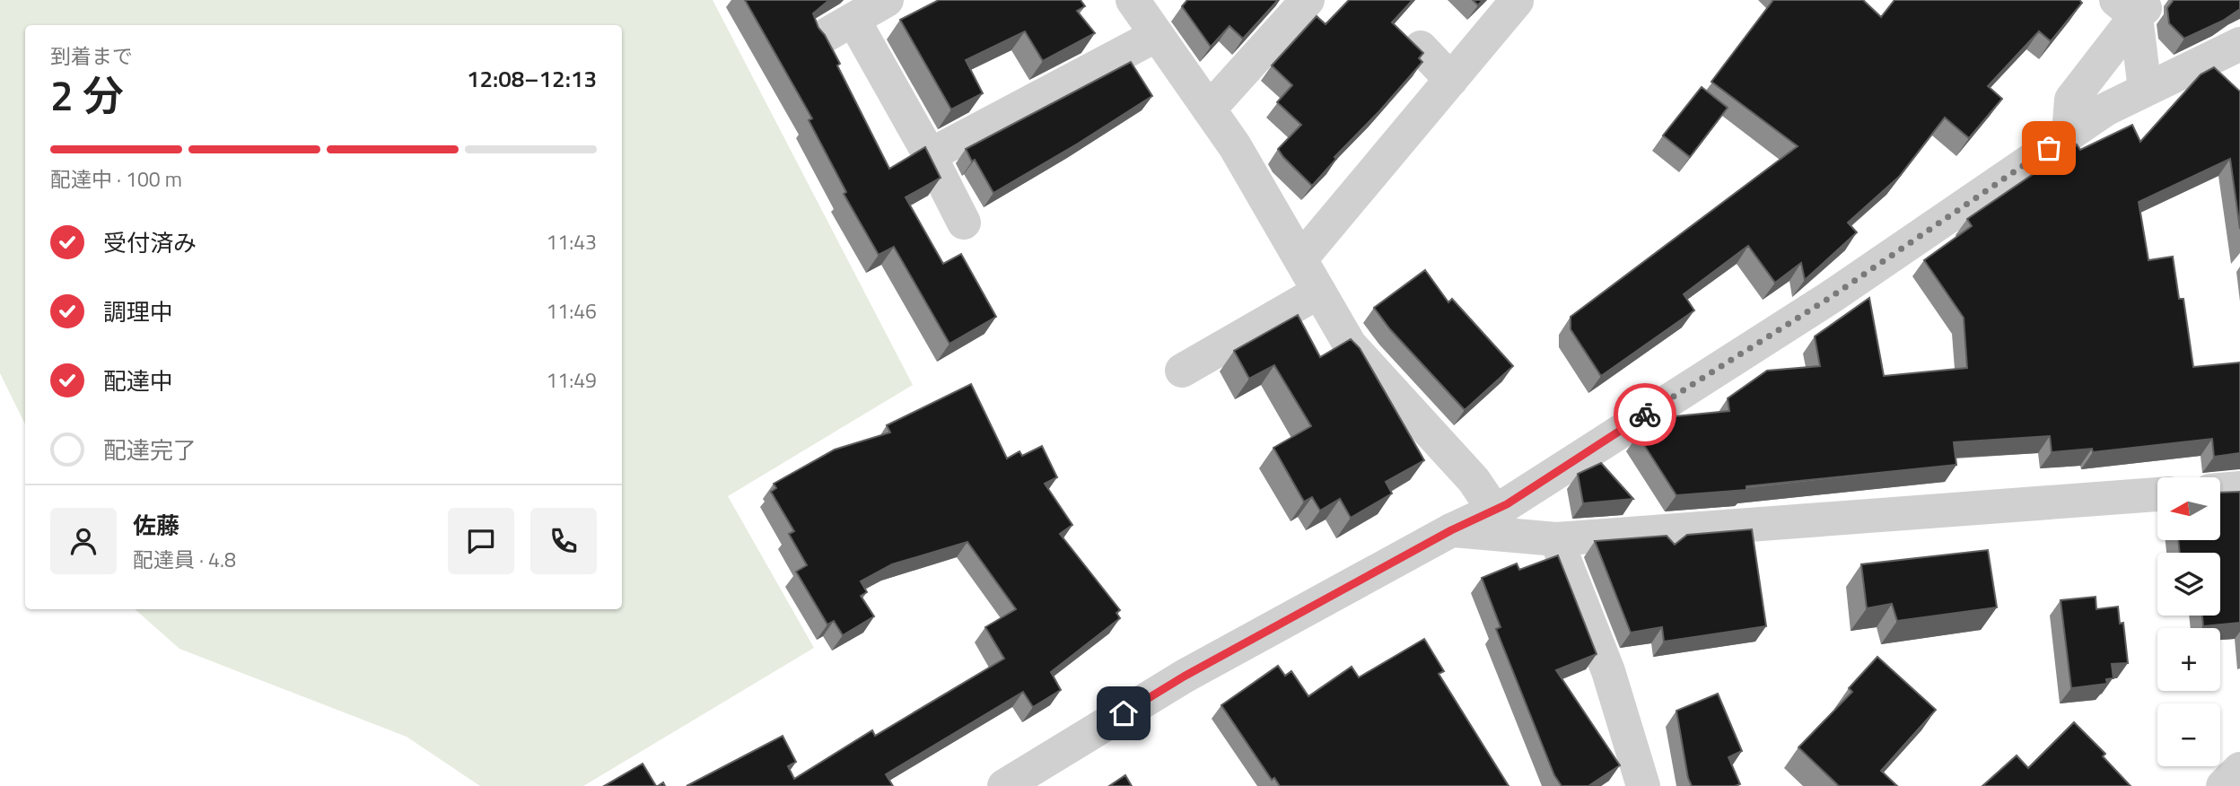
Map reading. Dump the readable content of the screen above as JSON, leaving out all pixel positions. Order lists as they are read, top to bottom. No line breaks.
{"north":"left","page":{"heading":["2 分","到着まで","12:08–12:13"],"panel":["佐藤","配達員 · 4.8"],"bar":"配達中 · 100 m","list":[["受付済み","11:43"],["調理中","11:46"],["配達中","11:49"],"配達完了"],"map_buttons":["+","−"]}}
